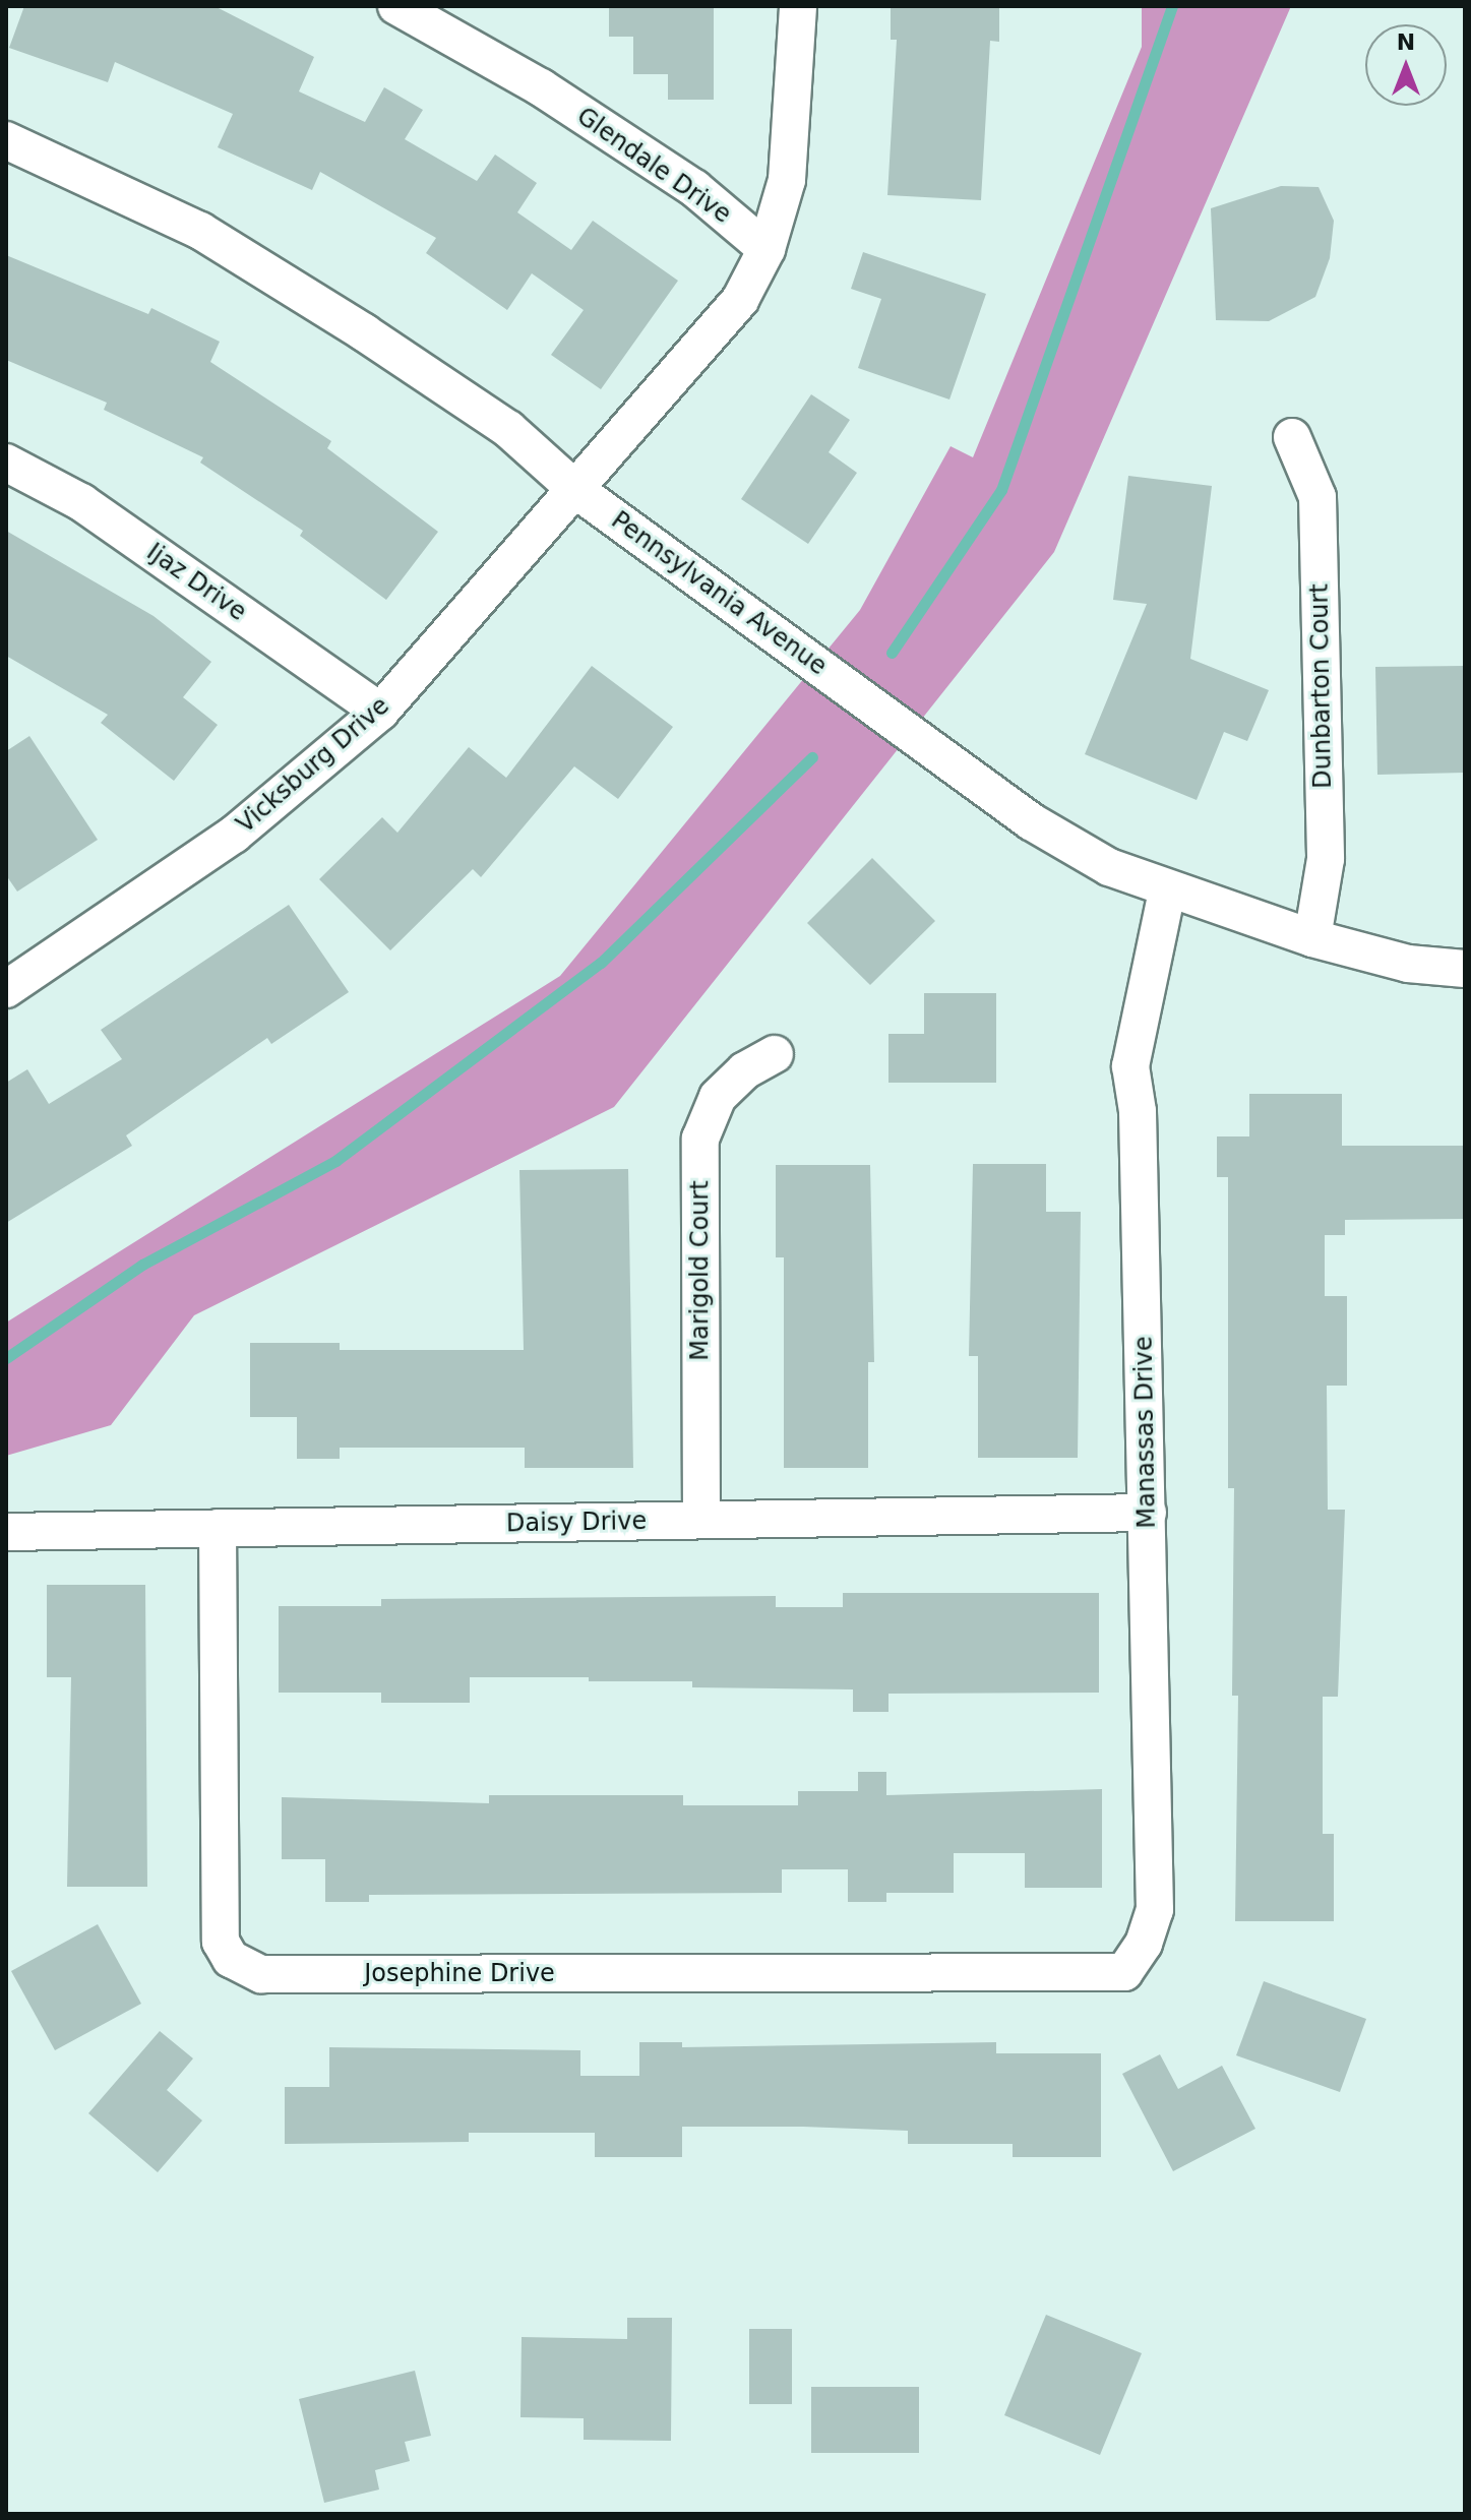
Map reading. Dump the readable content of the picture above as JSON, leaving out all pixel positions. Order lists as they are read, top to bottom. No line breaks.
{"streets":{"street":["Glendale Drive","Ijaz Drive","Pennsylvania Avenue","Dunbarton Court","Vicksburg Drive","Marigold Court","Manassas Drive","Daisy Drive","Josephine Drive"]},"crossings":[["Ijaz Drive","Vicksburg Drive"],["Pennsylvania Avenue","Dunbarton Court"],["Pennsylvania Avenue","Vicksburg Drive"],["Pennsylvania Avenue","Manassas Drive"],["Marigold Court","Daisy Drive"],["Manassas Drive","Daisy Drive"],["Manassas Drive","Josephine Drive"],["Daisy Drive","Josephine Drive"]],"north":"top"}
